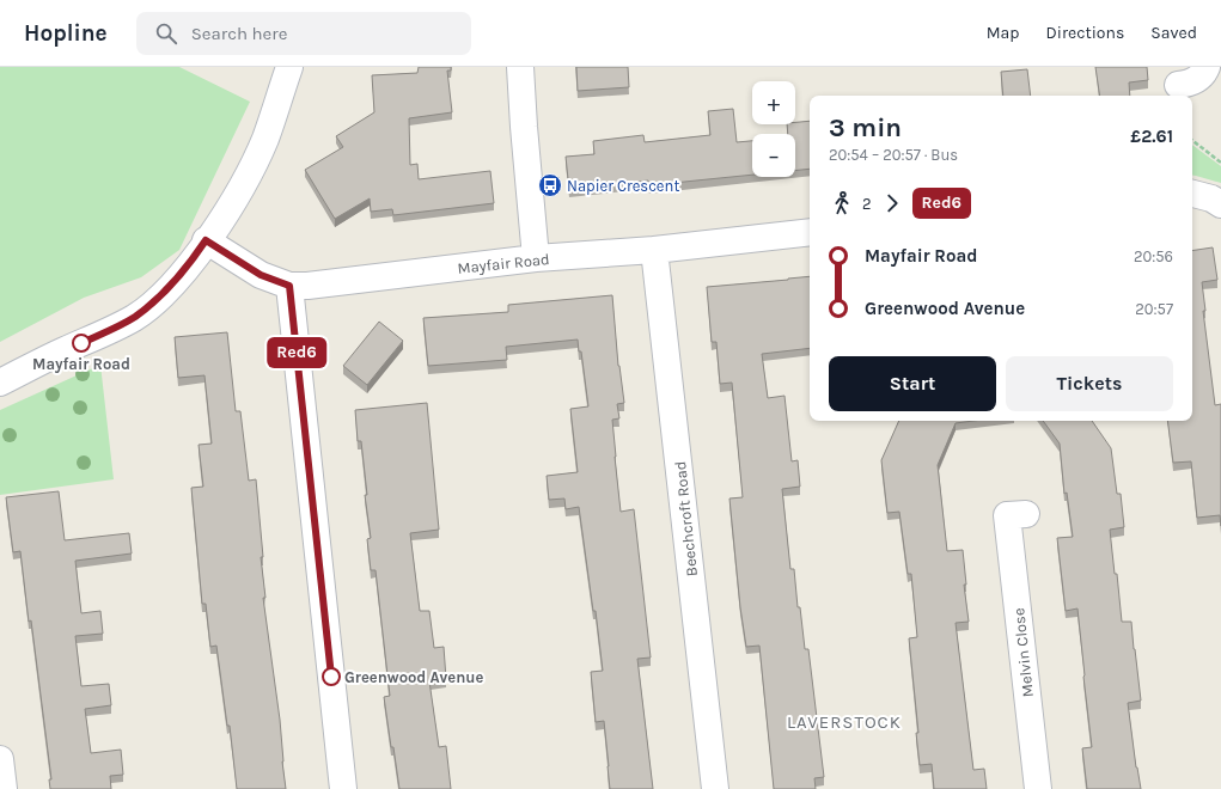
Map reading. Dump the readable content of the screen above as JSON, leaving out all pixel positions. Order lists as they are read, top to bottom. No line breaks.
{"streets":{"street":["Mayfair Road","Beechcroft Road","Melvin Close"]},"crossings":[["Mayfair Road","Beechcroft Road"]],"districts":["LAVERSTOCK"],"places":{"bus stop":["Napier Crescent"],"other":["Mayfair Road","Greenwood Avenue"]},"lines":["bus line Red6"],"page":{"header":"Hopline","search":"Search here","nav":["Map","Directions","Saved"],"on_map":"Red6","map_buttons":["+","−"],"heading":["3 min","20:54 – 20:57 · Bus","£2.61"],"legs":["2","Red6"],"list":[{"name":"Mayfair Road","value":"20:56"},{"name":"Greenwood Avenue","value":"20:57"}],"buttons":["Start","Tickets"]}}
